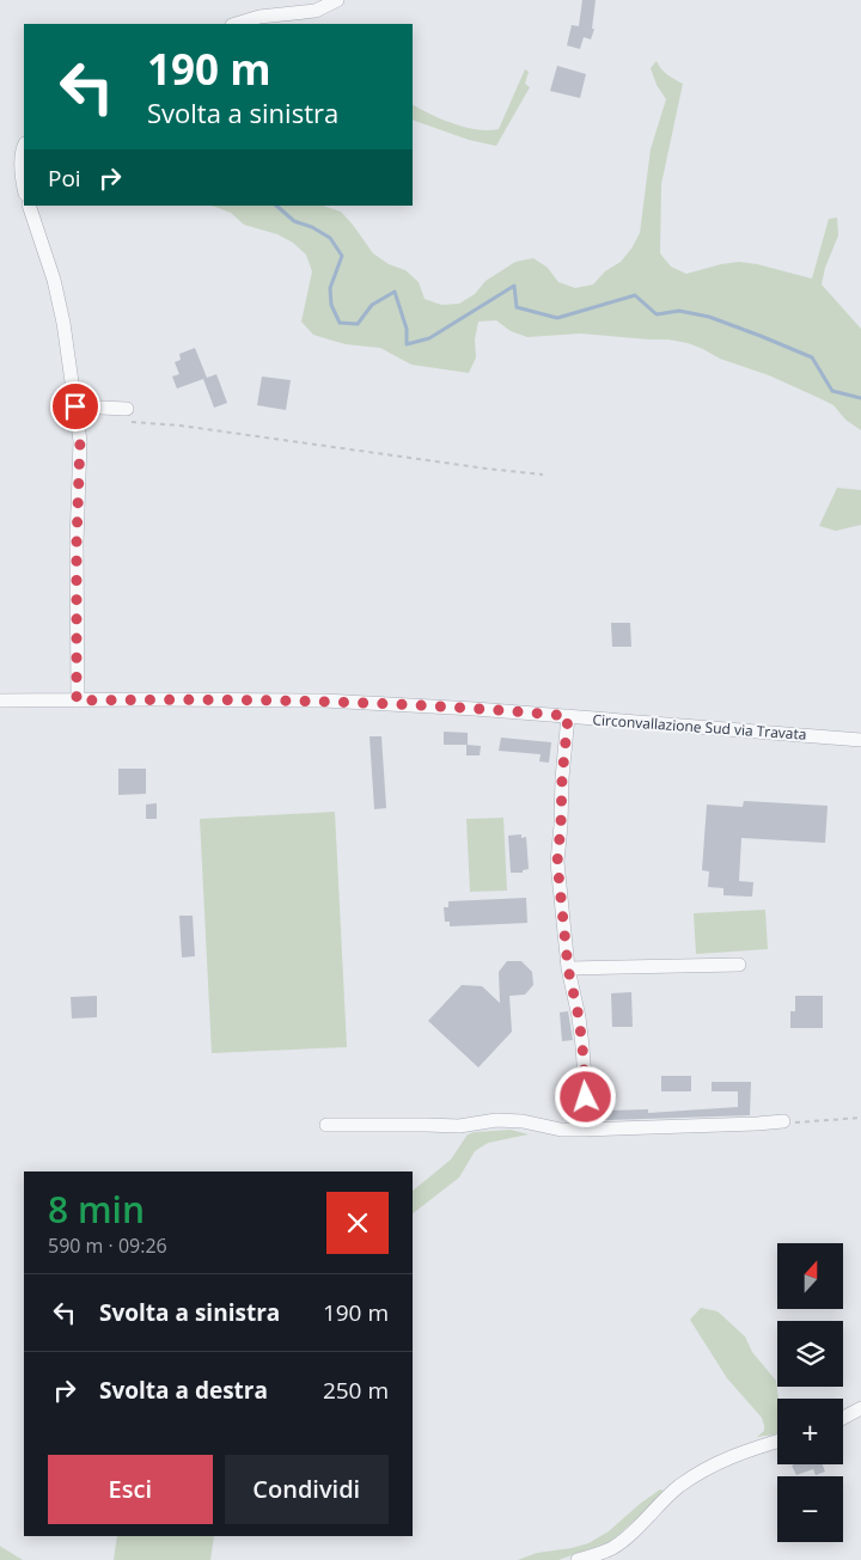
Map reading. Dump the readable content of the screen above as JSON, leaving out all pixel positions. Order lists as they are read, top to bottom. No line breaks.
{"streets":{"street":["Circonvallazione Sud via Travata"]},"north":"top","page":{"turn":["190 m","Svolta a sinistra"],"then":"Poi","heading":["8 min","590 m · 09:26"],"map_buttons":["+","−"],"list":[{"name":"Svolta a sinistra","value":"190 m"},{"name":"Svolta a destra","value":"250 m"}],"buttons":["Esci","Condividi"]}}
